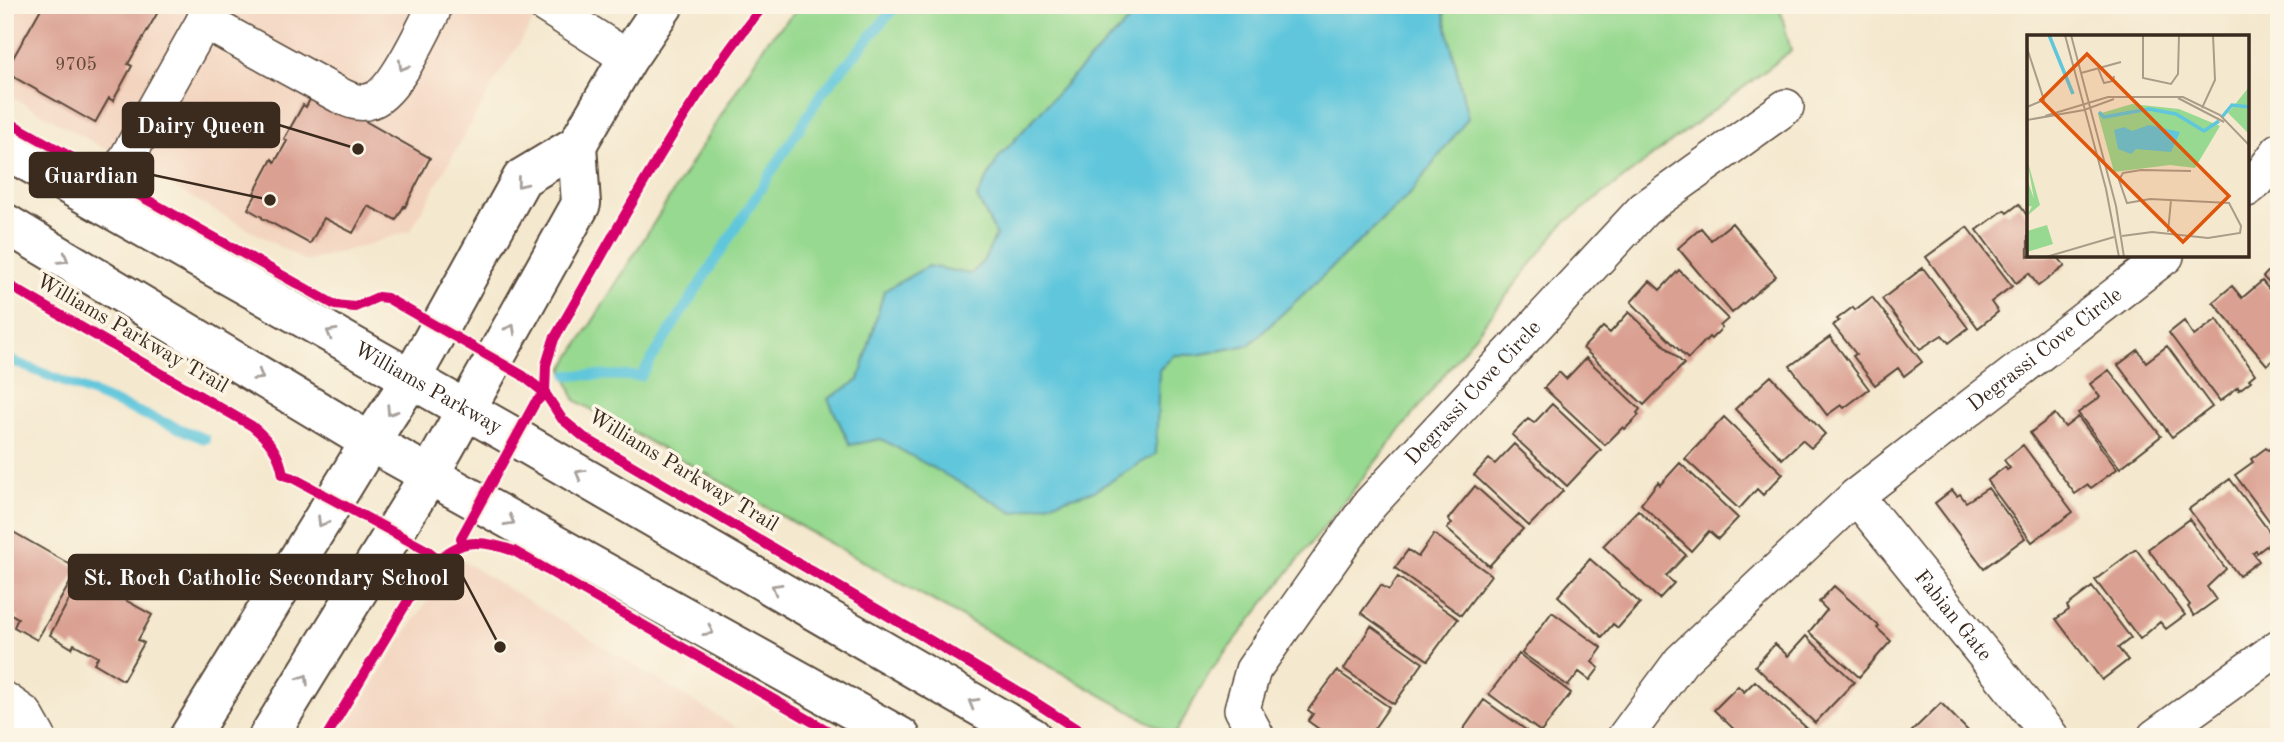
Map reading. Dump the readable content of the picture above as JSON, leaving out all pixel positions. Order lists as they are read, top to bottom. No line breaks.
{"streets":{"main road":["Williams Parkway"],"street":["Degrassi Cove Circle","Fabian Gate"],"cycle path":["Williams Parkway Trail"]},"crossings":[["Degrassi Cove Circle","Fabian Gate"]],"places":["Dairy Queen","Guardian","St. Roch Catholic Secondary School"],"house_numbers":["9705"]}
